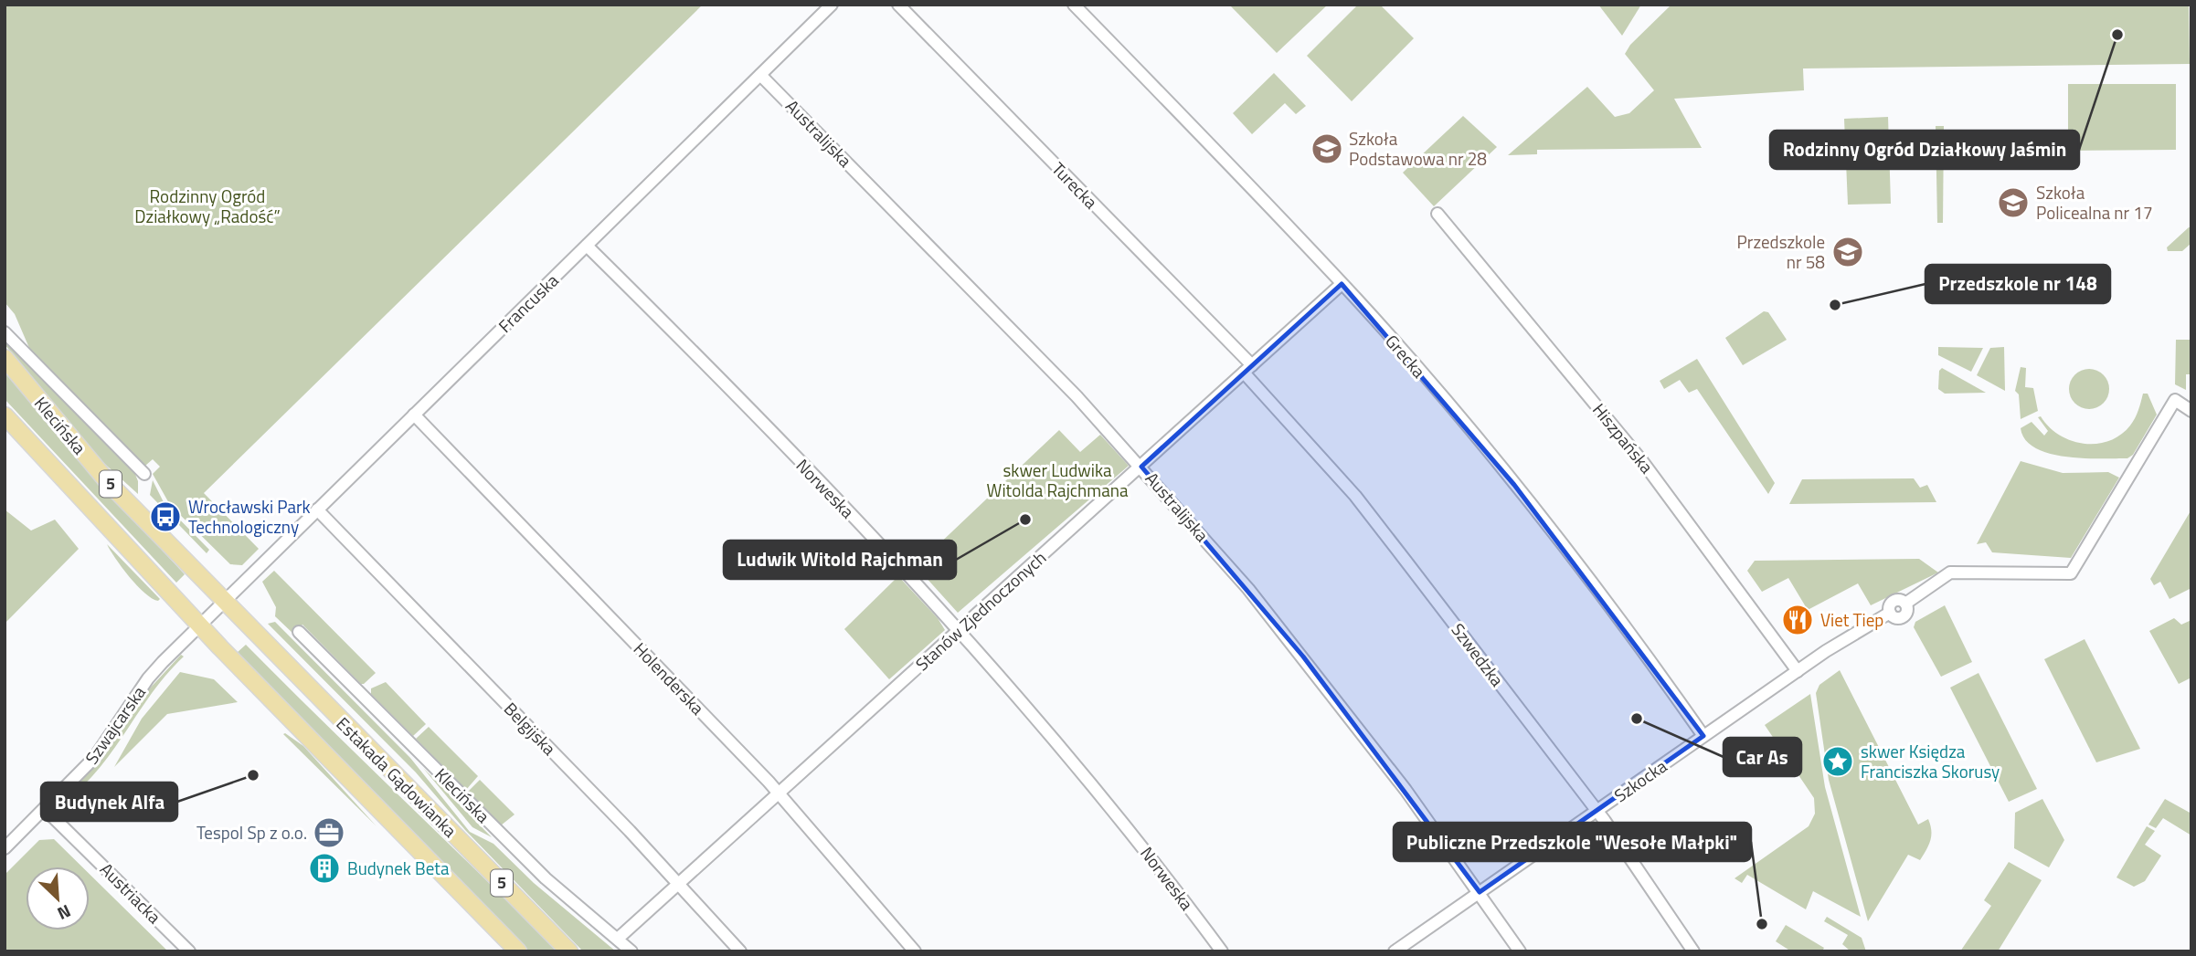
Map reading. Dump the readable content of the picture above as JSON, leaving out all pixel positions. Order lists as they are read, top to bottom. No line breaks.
{"streets":{"main road":["Klecińska","5","Estakada Gądowianka"],"street":["Australijska","Turecka","Francuska","Grecka","Hiszpańska","Norweska","Stanów Zjednoczonych","Szwedzka","Holenderska","Szwajcarska","Belgijska","Szkocka","Austriacka"]},"crossings":[["Australijska","Francuska"],["Australijska","Stanów Zjednoczonych"],["Australijska","Szkocka"],["Turecka","Stanów Zjednoczonych"],["Turecka","Szwedzka"],["Francuska","Klecińska"],["Francuska","Norweska"],["Francuska","Holenderska"],["Francuska","Szwajcarska"],["Francuska","Belgijska"],["Francuska","Estakada Gądowianka"],["Grecka","Stanów Zjednoczonych"],["Grecka","Szkocka"],["Klecińska","Stanów Zjednoczonych"],["Klecińska","Szwajcarska"],["Klecińska","Estakada Gądowianka"],["Hiszpańska","Szkocka"],["Norweska","Stanów Zjednoczonych"],["Stanów Zjednoczonych","Szwedzka"],["Stanów Zjednoczonych","Holenderska"],["Stanów Zjednoczonych","Belgijska"],["Szwedzka","Szkocka"],["Szwajcarska","Estakada Gądowianka"],["Szwajcarska","Austriacka"]],"parks":["Rodzinny Ogród Działkowy „Radość”","skwer Ludwika Witolda Rajchmana"],"places":{"other":["Rodzinny Ogród Działkowy Jaśmin","Przedszkole nr 148","Ludwik Witold Rajchman","Car As","Budynek Alfa","Publiczne Przedszkole \"Wesołe Małpki\""],"school or university":["Szkoła Podstawowa nr 28","Szkoła Policealna nr 17","Przedszkole nr 58"],"bus stop":["Wrocławski Park Technologiczny"],"restaurant":["Viet Tiep"],"place":["skwer Księdza Franciszka Skorusy"],"office":["Tespol Sp z o.o."],"building":["Budynek Beta"]},"north":"bottom right"}
